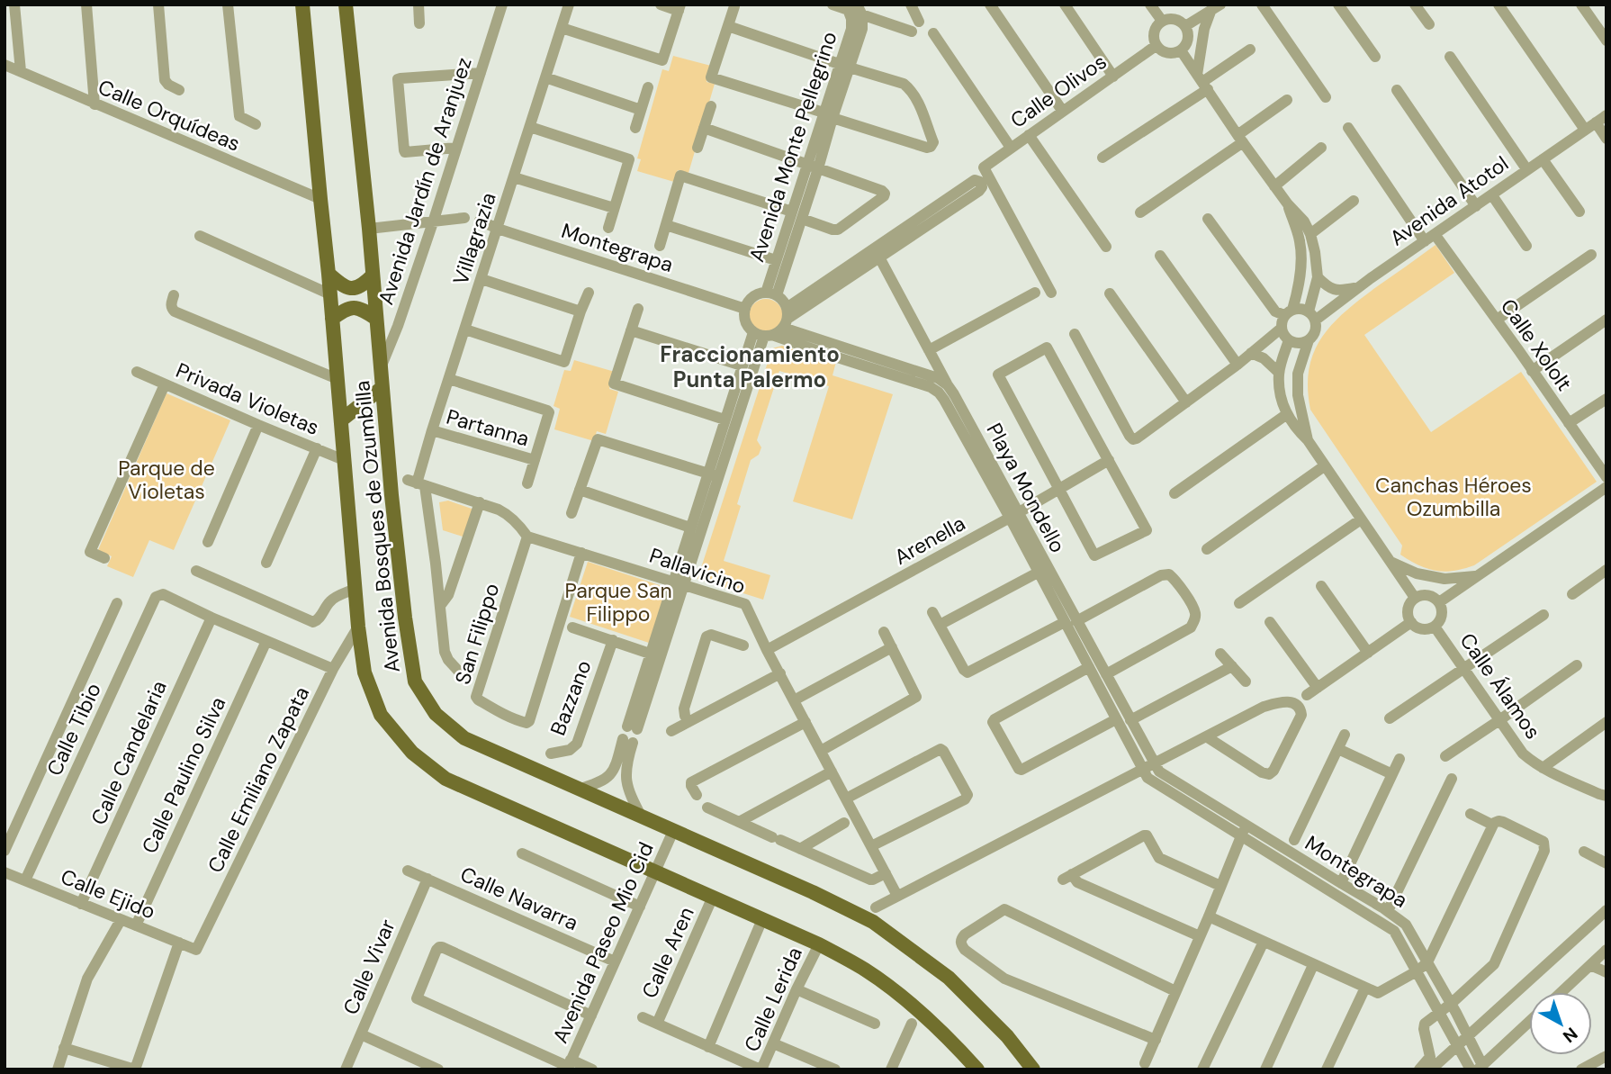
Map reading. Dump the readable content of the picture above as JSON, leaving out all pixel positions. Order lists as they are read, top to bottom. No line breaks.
{"streets":{"main road":["Avenida Bosques de Ozumbilla"],"street":["Calle Olivos","Calle Orquídeas","Avenida Monte Pellegrino","Avenida Jardín de Aranjuez","Avenida Atotol","Villagrazia","Montegrapa","Calle Xololt","Privada Violetas","Partanna","Playa Mondello","Arenella","Pallavicino","San Filippo","Calle Álamos","Bazzano","Calle Tibio","Calle Candelaria","Calle Paulino Silva","Calle Emiliano Zapata","Calle Ejido","Calle Navarra","Avenida Paseo Mio Cid","Calle Aren","Calle Vivar","Calle Lerida"]},"crossings":[["Calle Orquídeas","Avenida Bosques de Ozumbilla"],["Avenida Monte Pellegrino","Montegrapa"],["Avenida Monte Pellegrino","Playa Mondello"],["Avenida Jardín de Aranjuez","Avenida Bosques de Ozumbilla"],["Avenida Atotol","Calle Xololt"],["Villagrazia","Montegrapa"],["Villagrazia","Partanna"],["Montegrapa","Playa Mondello"],["Privada Violetas","Avenida Bosques de Ozumbilla"],["Playa Mondello","Arenella"],["Avenida Bosques de Ozumbilla","Calle Emiliano Zapata"],["Avenida Bosques de Ozumbilla","Avenida Paseo Mio Cid"],["Avenida Bosques de Ozumbilla","Calle Aren"],["Avenida Bosques de Ozumbilla","Calle Lerida"],["Arenella","Pallavicino"],["Pallavicino","San Filippo"],["Calle Tibio","Calle Candelaria"],["Calle Tibio","Calle Ejido"],["Calle Candelaria","Calle Ejido"],["Calle Paulino Silva","Calle Ejido"],["Calle Emiliano Zapata","Calle Ejido"],["Calle Navarra","Avenida Paseo Mio Cid"],["Calle Navarra","Calle Vivar"]],"districts":["Fraccionamiento Punta Palermo"],"parks":["Parque de Violetas","Canchas Héroes Ozumbilla","Parque San Filippo"],"north":"bottom right"}
